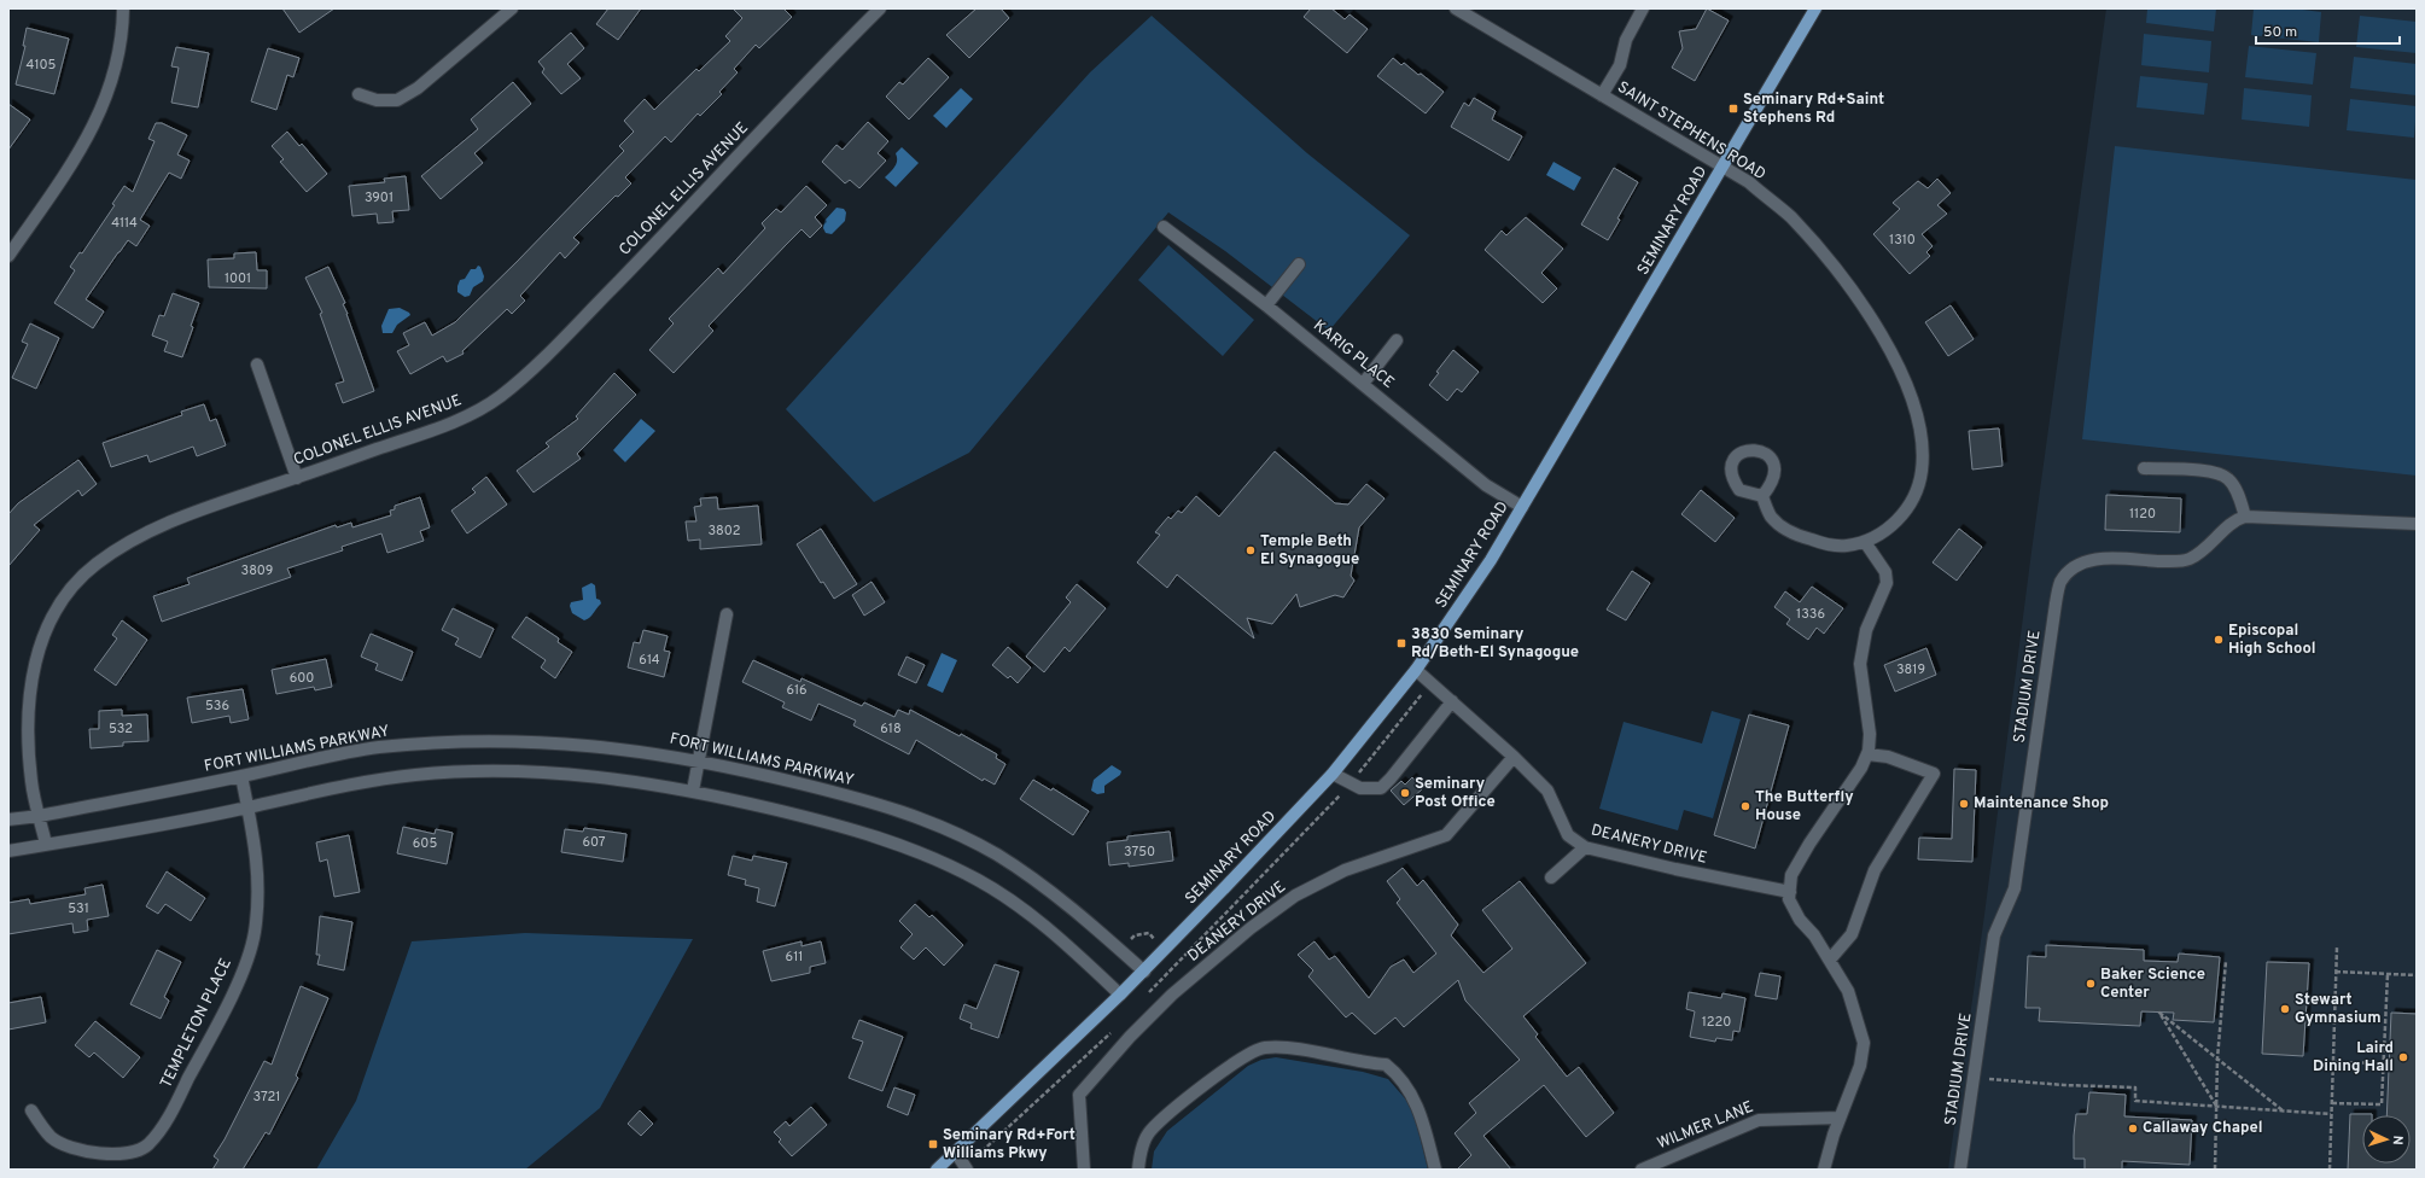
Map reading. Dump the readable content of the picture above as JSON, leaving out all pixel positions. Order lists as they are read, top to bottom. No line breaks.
{"streets":{"main road":["SEMINARY ROAD"],"street":["SAINT STEPHENS ROAD","COLONEL ELLIS AVENUE","KARIG PLACE","STADIUM DRIVE","FORT WILLIAMS PARKWAY","DEANERY DRIVE","TEMPLETON PLACE","WILMER LANE"]},"crossings":[["SAINT STEPHENS ROAD","SEMINARY ROAD"],["COLONEL ELLIS AVENUE","FORT WILLIAMS PARKWAY"],["SEMINARY ROAD","KARIG PLACE"],["SEMINARY ROAD","FORT WILLIAMS PARKWAY"],["FORT WILLIAMS PARKWAY","TEMPLETON PLACE"]],"places":{"transit":["Seminary Rd+Saint Stephens Rd","3830 Seminary Rd/Beth-El Synagogue","Seminary Rd+Fort Williams Pkwy"],"other":["Temple Beth El Synagogue","Episcopal High School","Seminary Post Office","Maintenance Shop","The Butterfly House","Baker Science Center","Stewart Gymnasium","Laird Dining Hall","Callaway Chapel"]},"house_numbers":["4105","3901","4114","1310","1001","1120","3802","3809","1336","614","3819","600","616","536","532","618","607","605","3750","531","611","1220","3721"],"scale_bar":"50 m","north":"right"}
